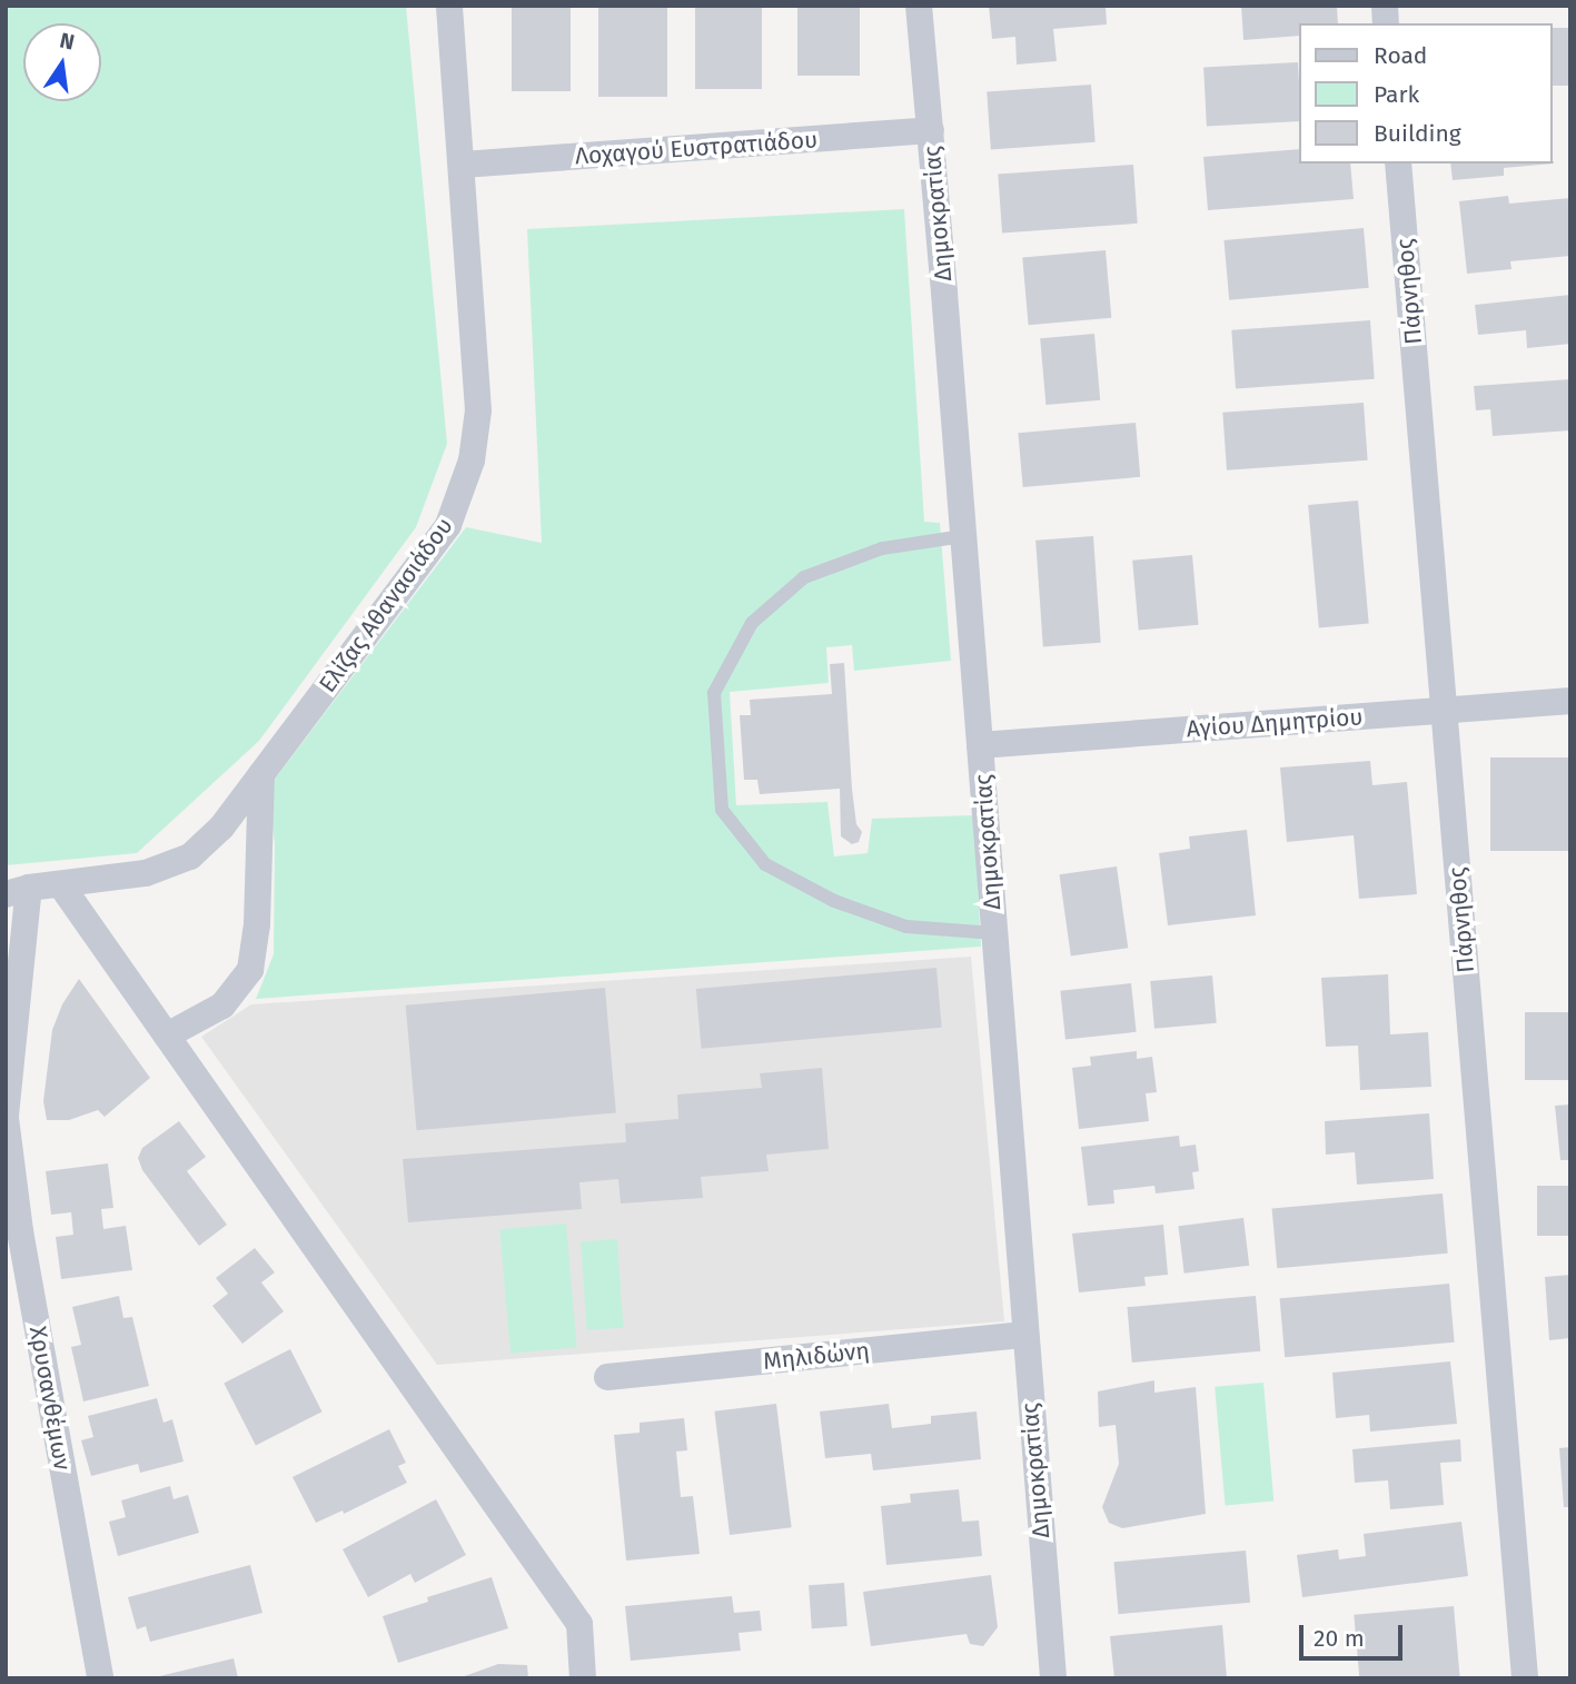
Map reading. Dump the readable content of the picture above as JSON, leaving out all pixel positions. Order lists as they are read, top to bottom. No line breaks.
{"streets":{"street":["Λοχαγού Ευστρατιάδου","Δημοκρατίας","Πάρνηθος","Ελίζας Αθανασιάδου","Αγίου Δημητρίου","Μηλιδώνη","Χρυσανθέμων"]},"crossings":[["Λοχαγού Ευστρατιάδου","Δημοκρατίας"],["Λοχαγού Ευστρατιάδου","Ελίζας Αθανασιάδου"],["Δημοκρατίας","Αγίου Δημητρίου"],["Δημοκρατίας","Μηλιδώνη"],["Πάρνηθος","Αγίου Δημητρίου"],["Ελίζας Αθανασιάδου","Χρυσανθέμων"]],"legend":["Road","Park","Building"],"scale_bar":"20 m","north":"top"}
